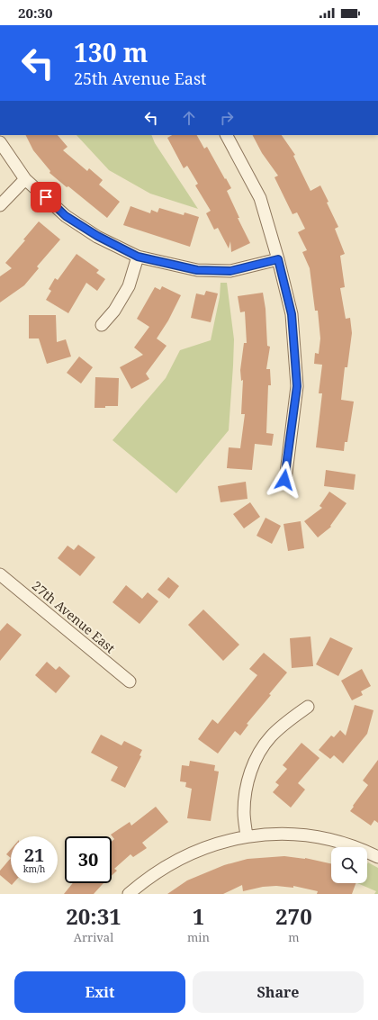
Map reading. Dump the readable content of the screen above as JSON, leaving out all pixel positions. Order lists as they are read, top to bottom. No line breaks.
{"streets":{"street":["27th Avenue East"]},"page":{"status":"20:30","turn":["130 m","25th Avenue East"],"speed":"21 km/h","limit":"30","eta":["20:31","Arrival","1","min","270","m"],"buttons":["Exit","Share"]}}
